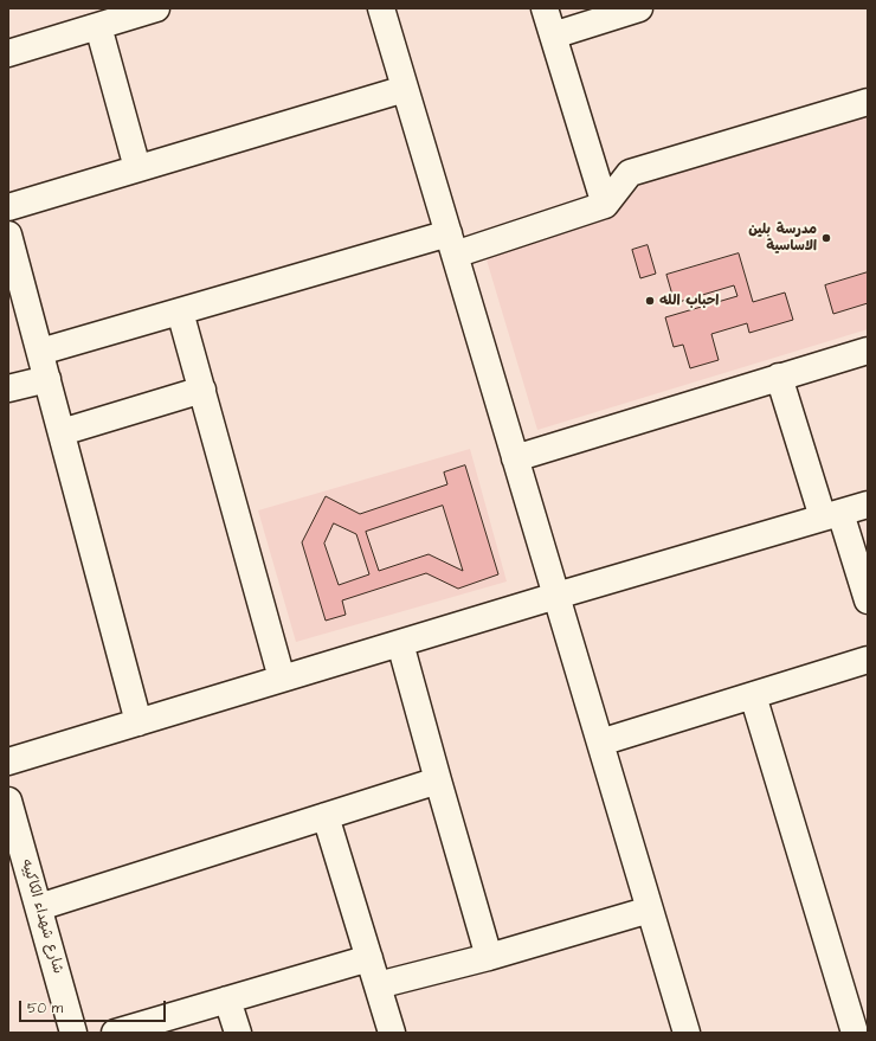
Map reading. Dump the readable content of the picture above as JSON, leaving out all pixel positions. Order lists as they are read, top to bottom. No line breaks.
{"streets":{"street":["شارع شهداء الكاكييه"]},"places":["مدرسة بلين الاساسية","احباب الله"],"scale_bar":"50 m"}
